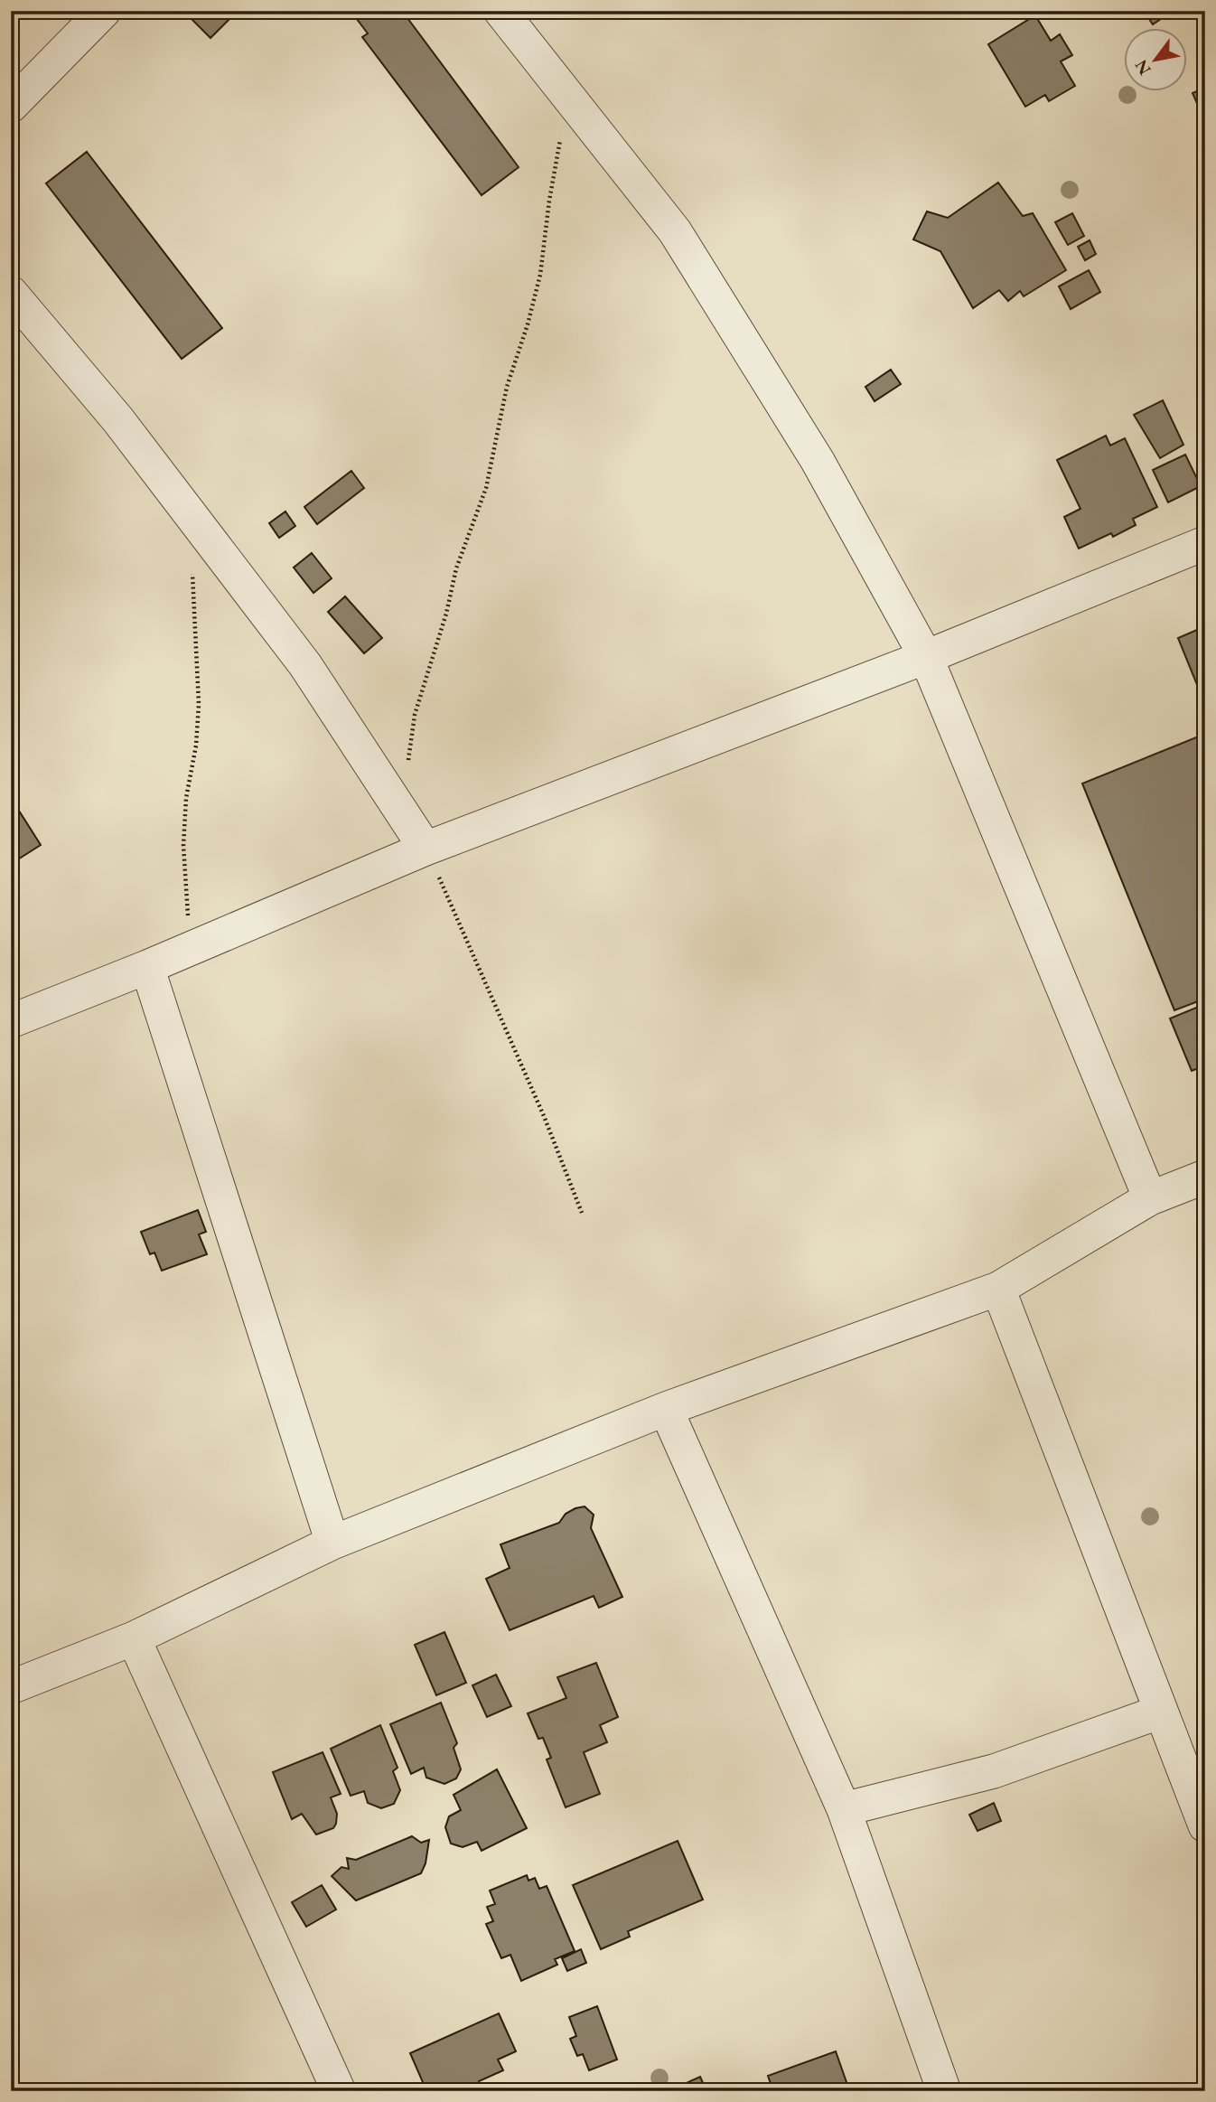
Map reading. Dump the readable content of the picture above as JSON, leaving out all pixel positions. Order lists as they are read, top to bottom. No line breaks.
{"north":"bottom left"}
